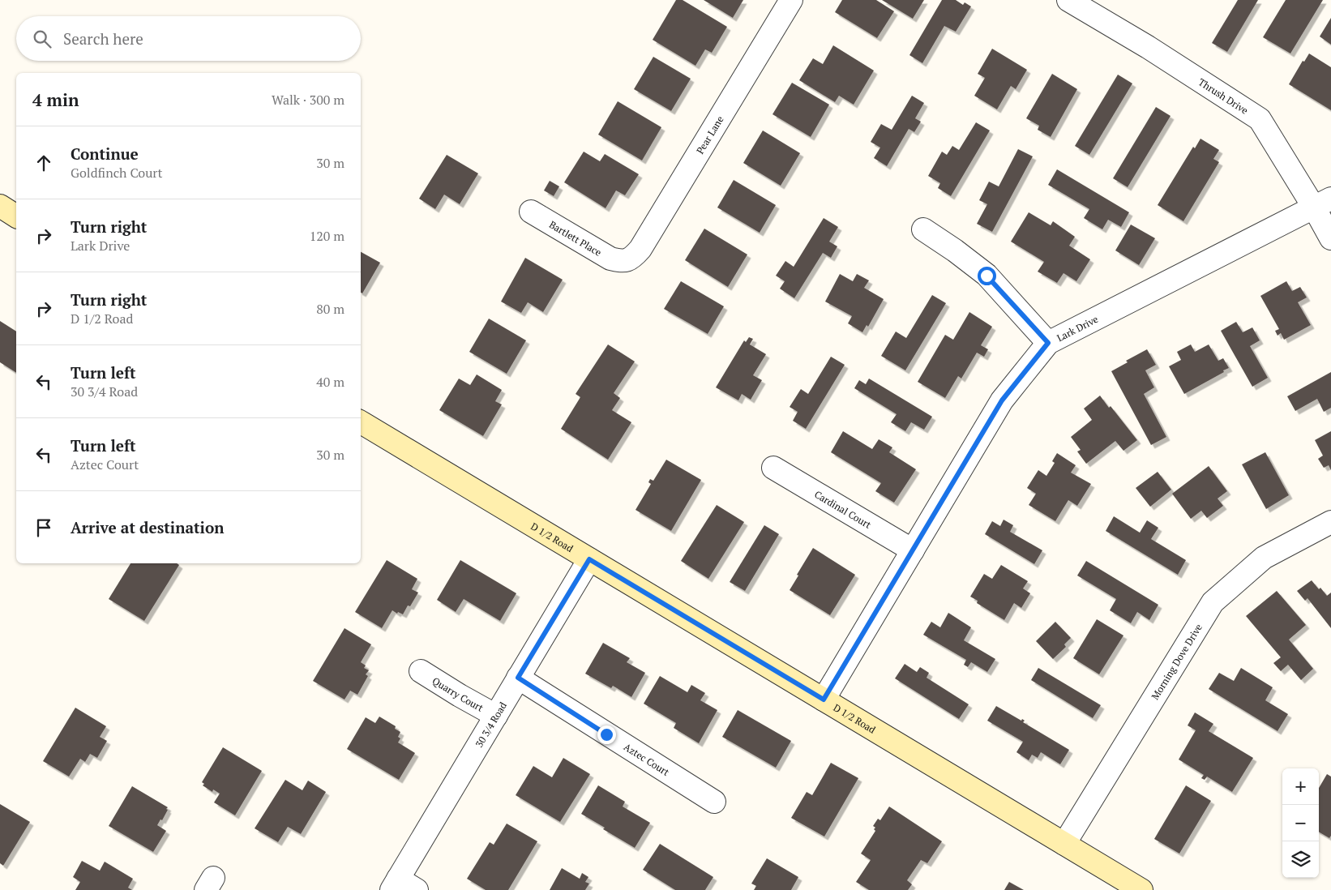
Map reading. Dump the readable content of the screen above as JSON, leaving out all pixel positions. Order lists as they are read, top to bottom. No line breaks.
{"streets":{"main road":["D 1/2 Road"],"street":["Thrush Drive","Pear Lane","Bartlett Place","Lark Drive","Cardinal Court","Morning Dove Drive","Quarry Court","30 3/4 Road","Aztec Court"]},"crossings":[["Thrush Drive","Lark Drive"],["Pear Lane","Bartlett Place"],["Lark Drive","Cardinal Court"],["Lark Drive","D 1/2 Road"],["D 1/2 Road","Morning Dove Drive"],["D 1/2 Road","30 3/4 Road"],["Quarry Court","30 3/4 Road"],["30 3/4 Road","Aztec Court"]],"page":{"search":"Search here","heading":["4 min","Walk · 300 m"],"list":[["Continue","Goldfinch Court","30 m"],["Turn right","Lark Drive","120 m"],["Turn right","D 1/2 Road","80 m"],["Turn left","30 3/4 Road","40 m"],["Turn left","Aztec Court","30 m"],"Arrive at destination"],"map_buttons":["+","−"]}}
